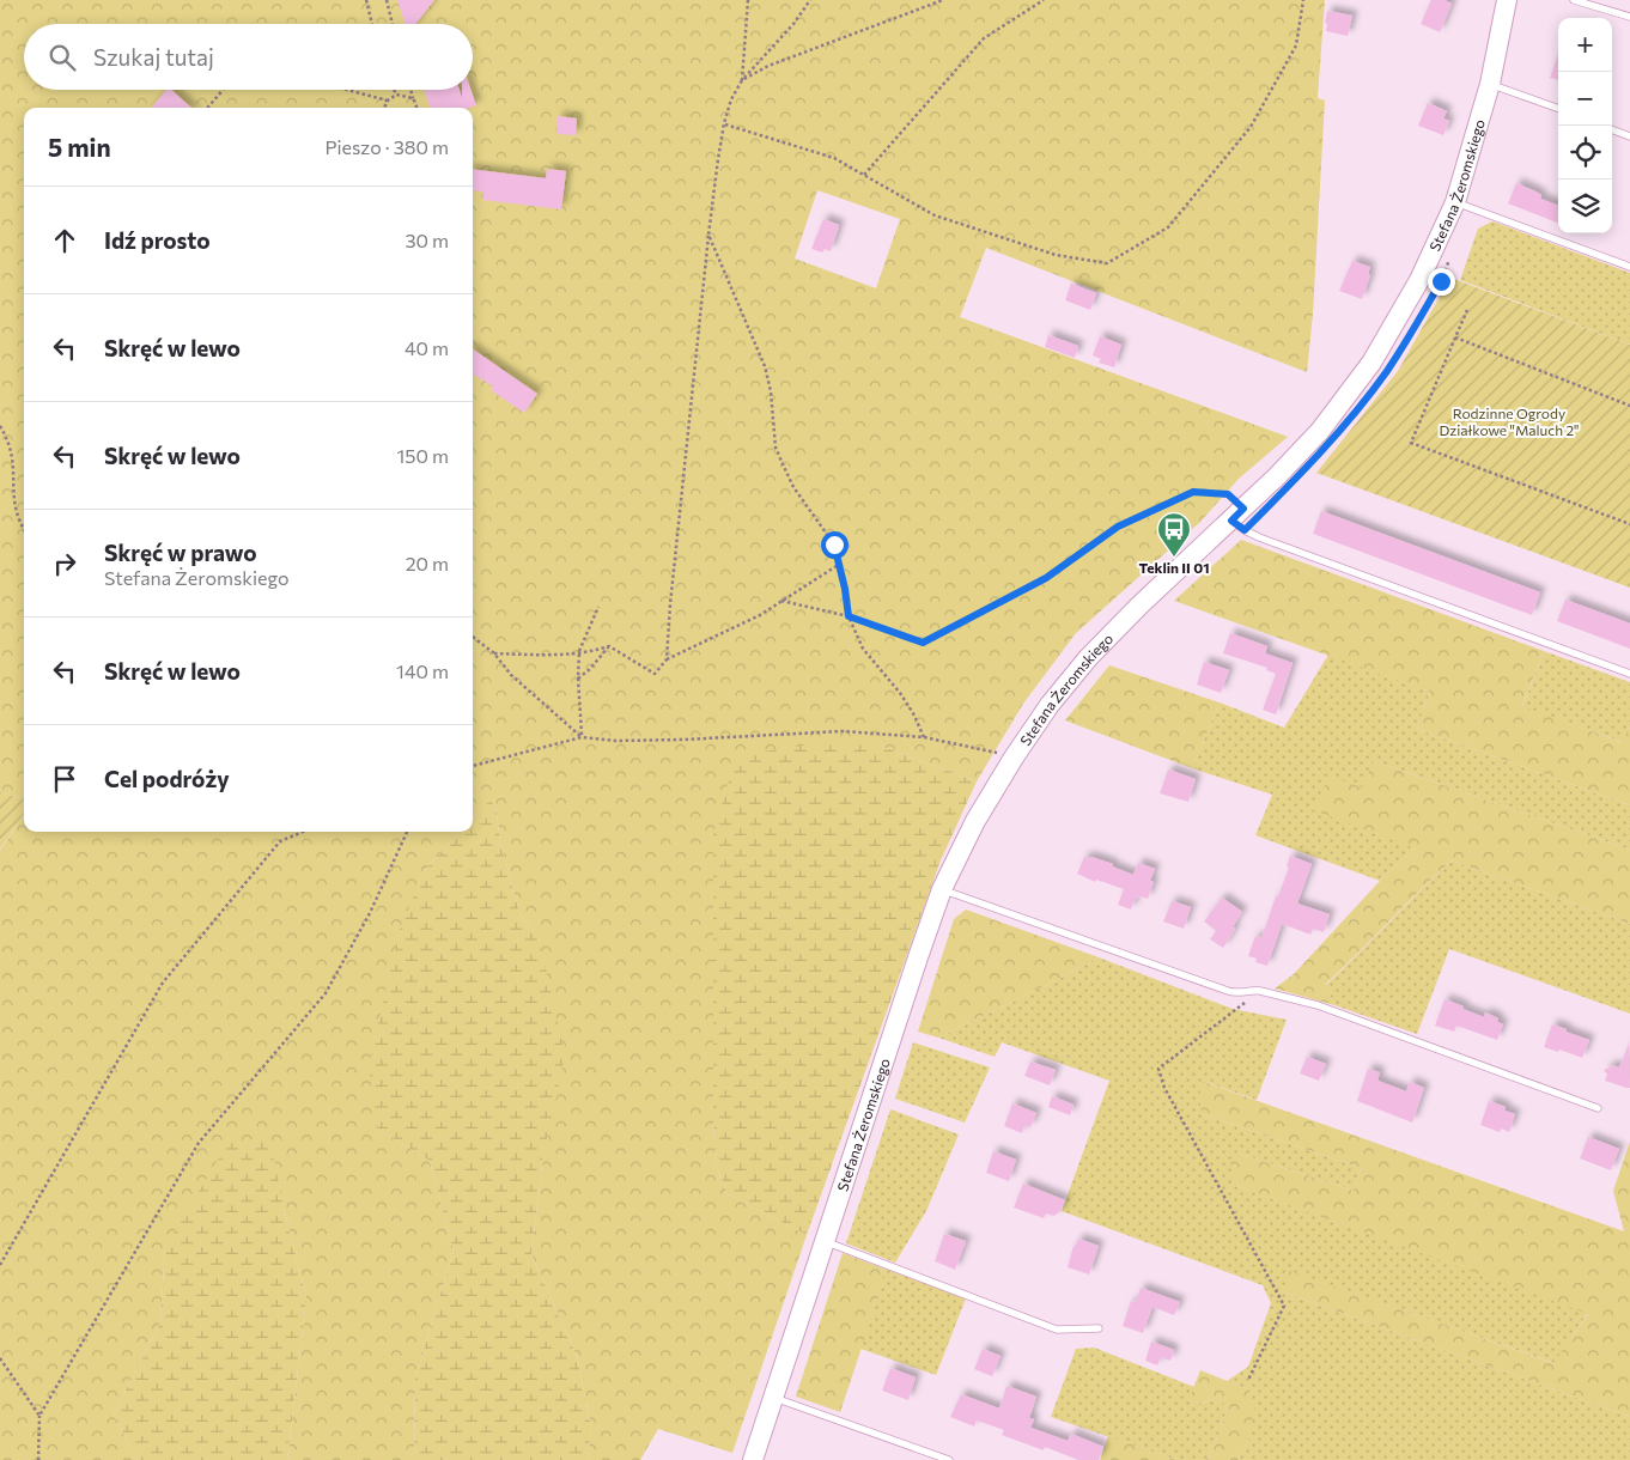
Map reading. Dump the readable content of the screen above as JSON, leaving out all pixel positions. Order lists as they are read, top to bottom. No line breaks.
{"streets":{"main road":["Stefana Żeromskiego"]},"parks":["Rodzinne Ogrody Działkowe \"Maluch 2\""],"places":{"bus stop":["Teklin II 01"]},"page":{"map_buttons":["+","−"],"search":"Szukaj tutaj","heading":["5 min","Pieszo · 380 m"],"list":[["Idź prosto","30 m"],["Skręć w lewo","40 m"],["Skręć w lewo","150 m"],["Skręć w prawo","Stefana Żeromskiego","20 m"],["Skręć w lewo","140 m"],"Cel podróży"]}}
